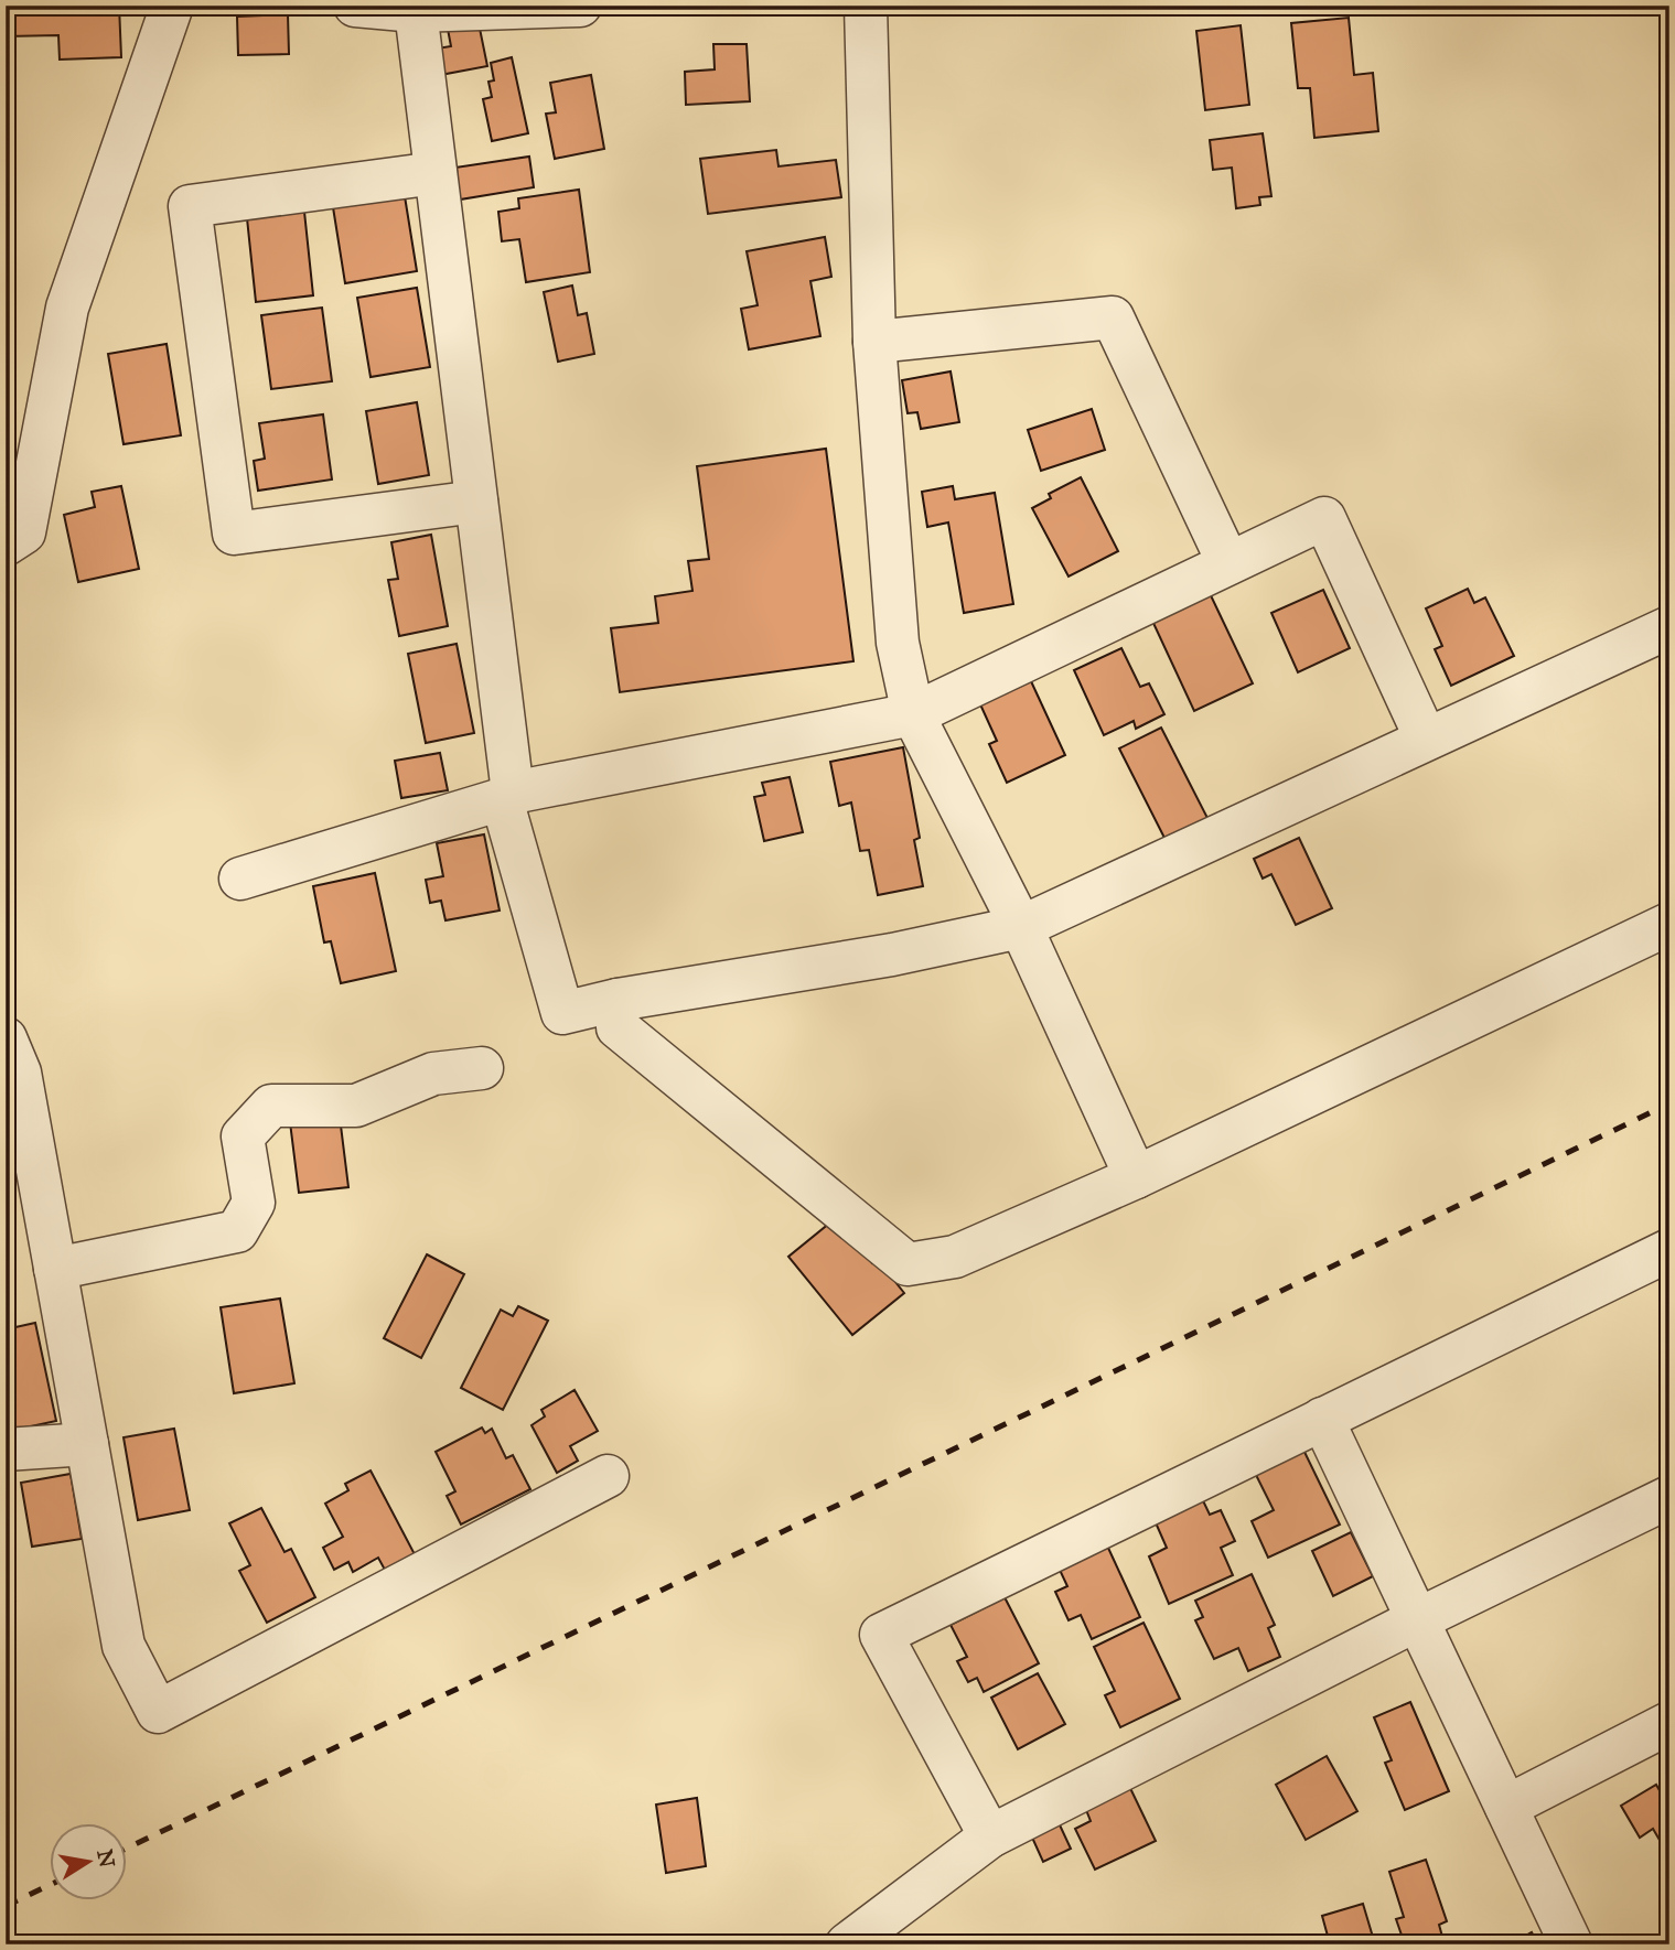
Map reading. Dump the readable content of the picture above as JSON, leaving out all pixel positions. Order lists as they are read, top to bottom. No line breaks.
{"north":"right"}
